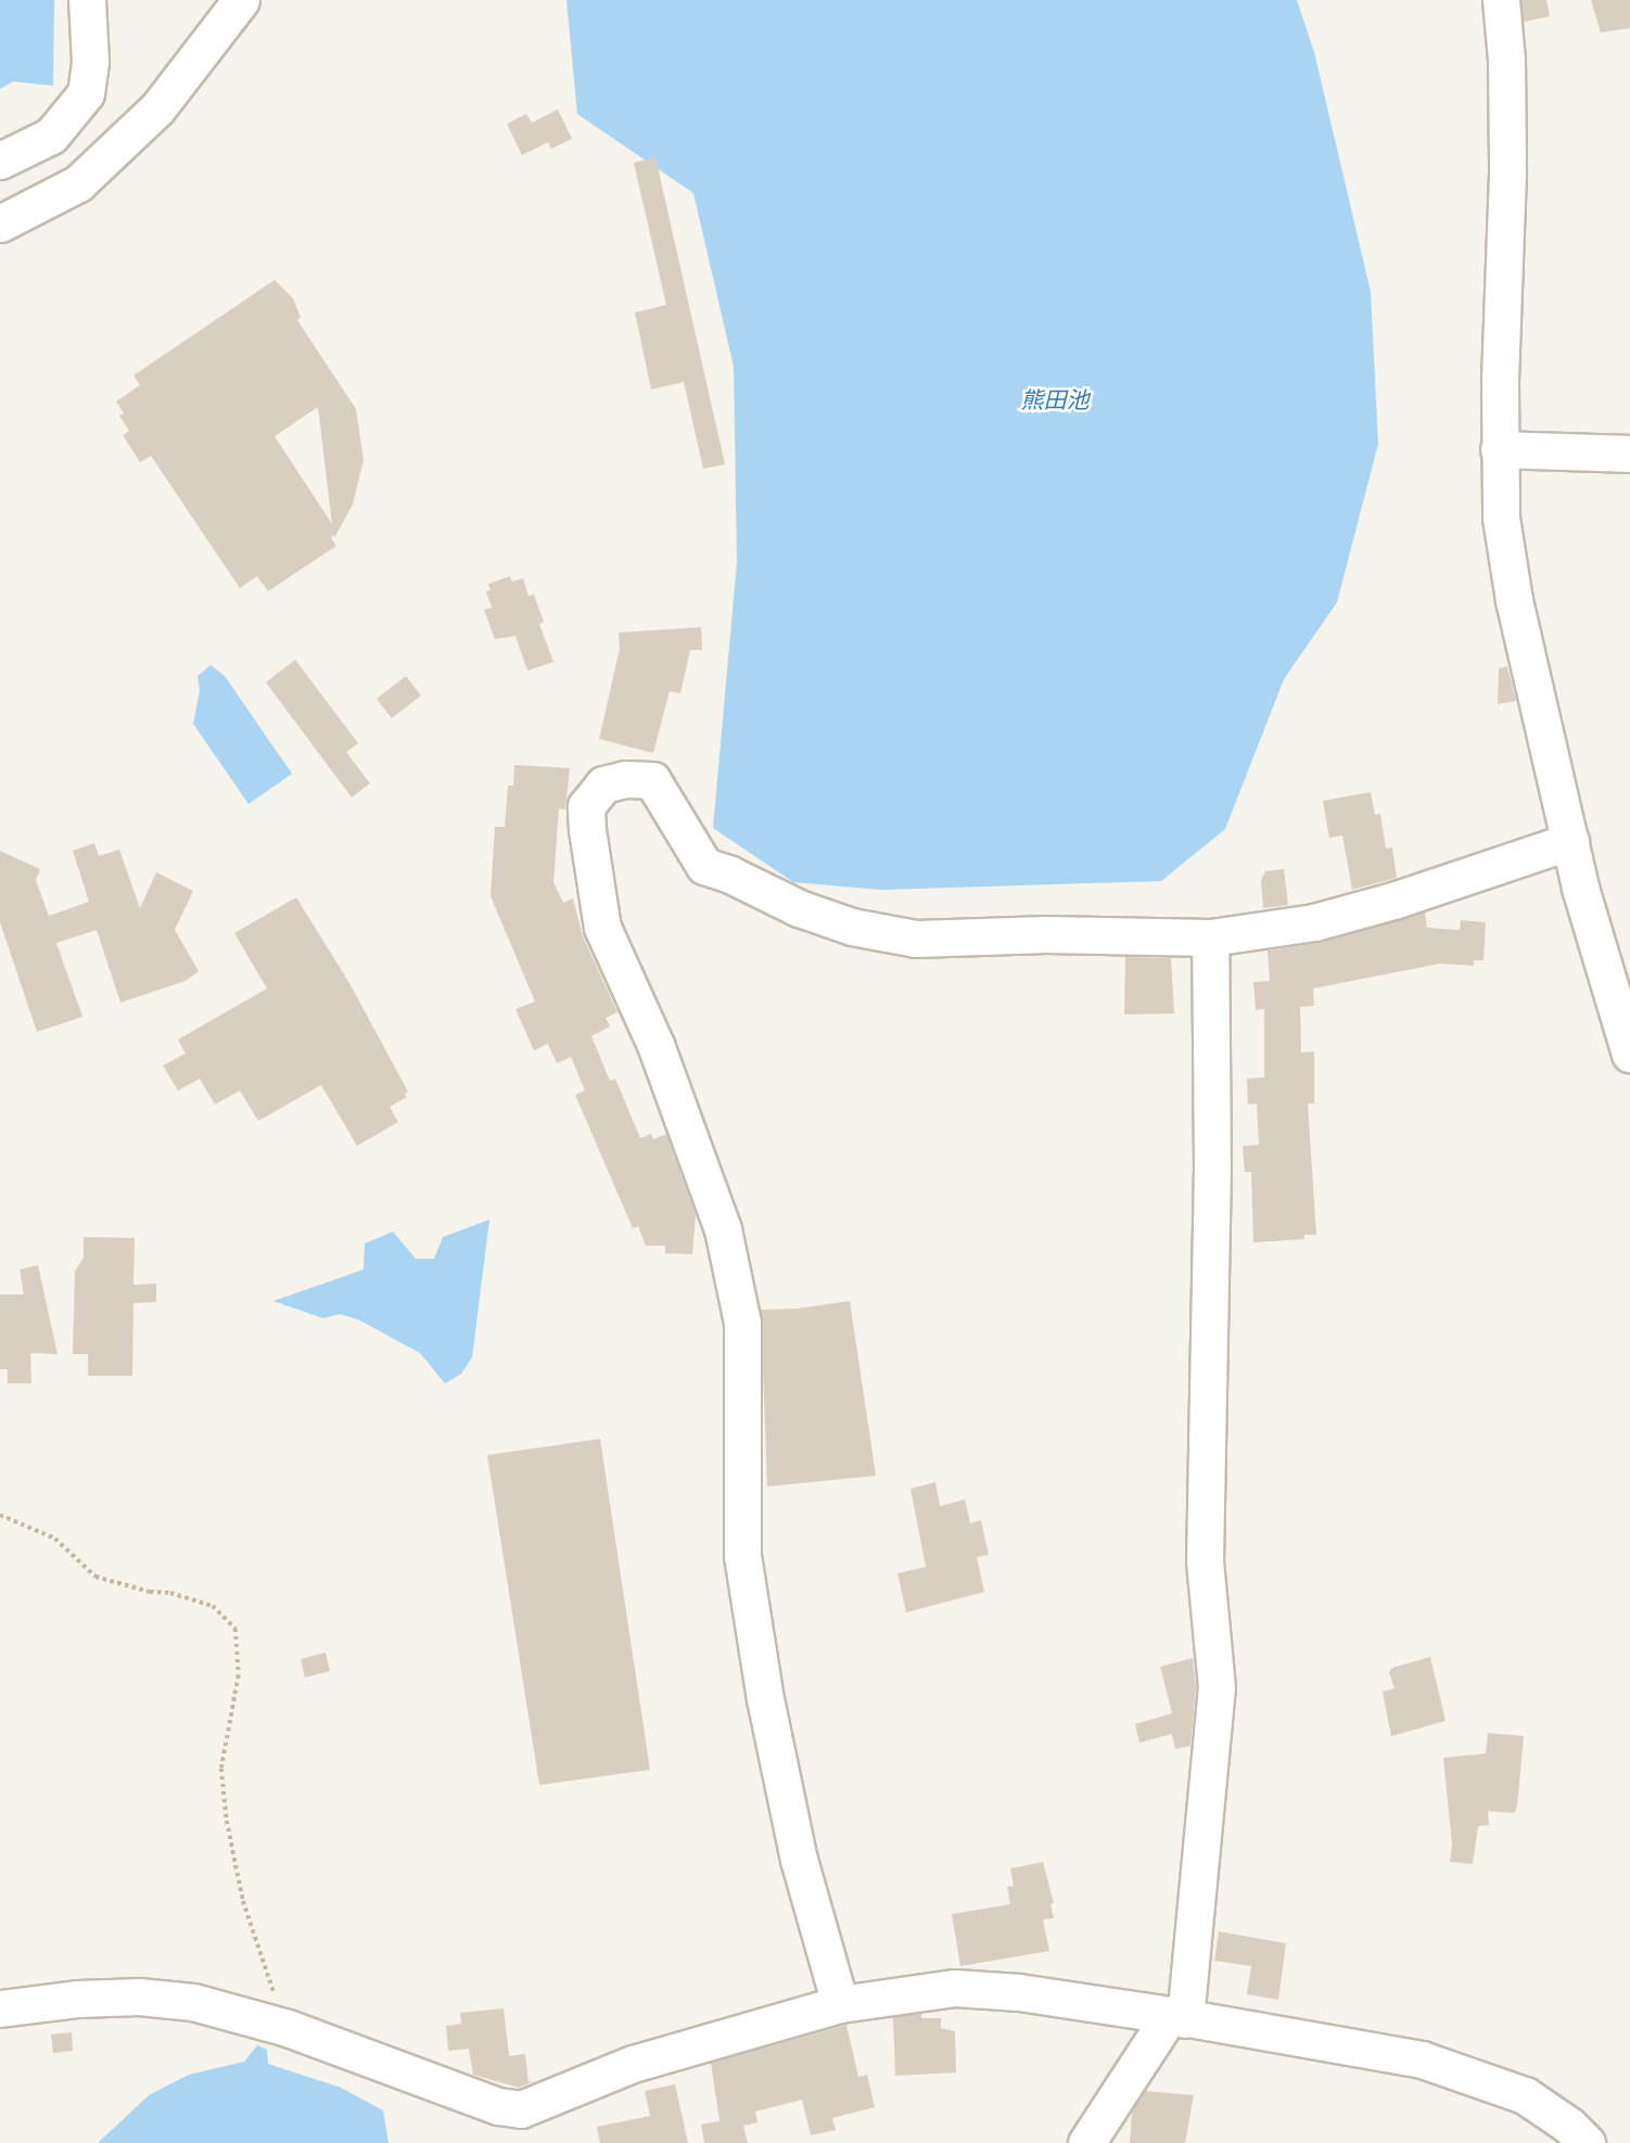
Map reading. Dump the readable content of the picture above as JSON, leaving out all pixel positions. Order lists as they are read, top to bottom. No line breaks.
{"water":["熊田池"]}
